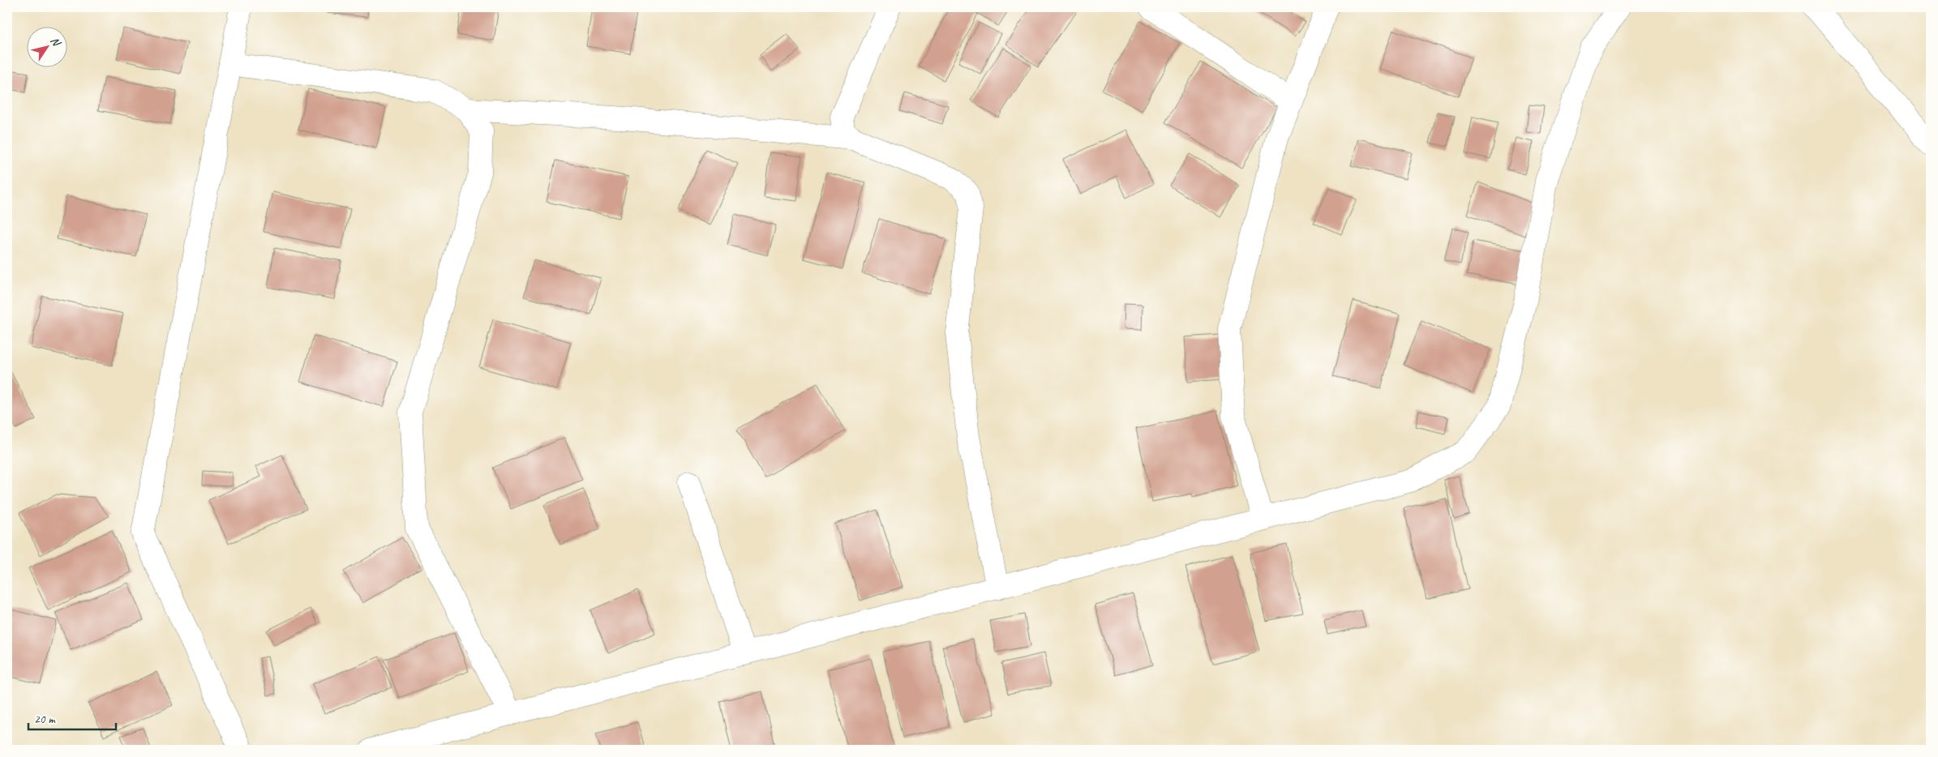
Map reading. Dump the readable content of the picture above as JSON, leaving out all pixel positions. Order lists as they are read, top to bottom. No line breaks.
{"scale_bar":"20 m","north":"top right"}
